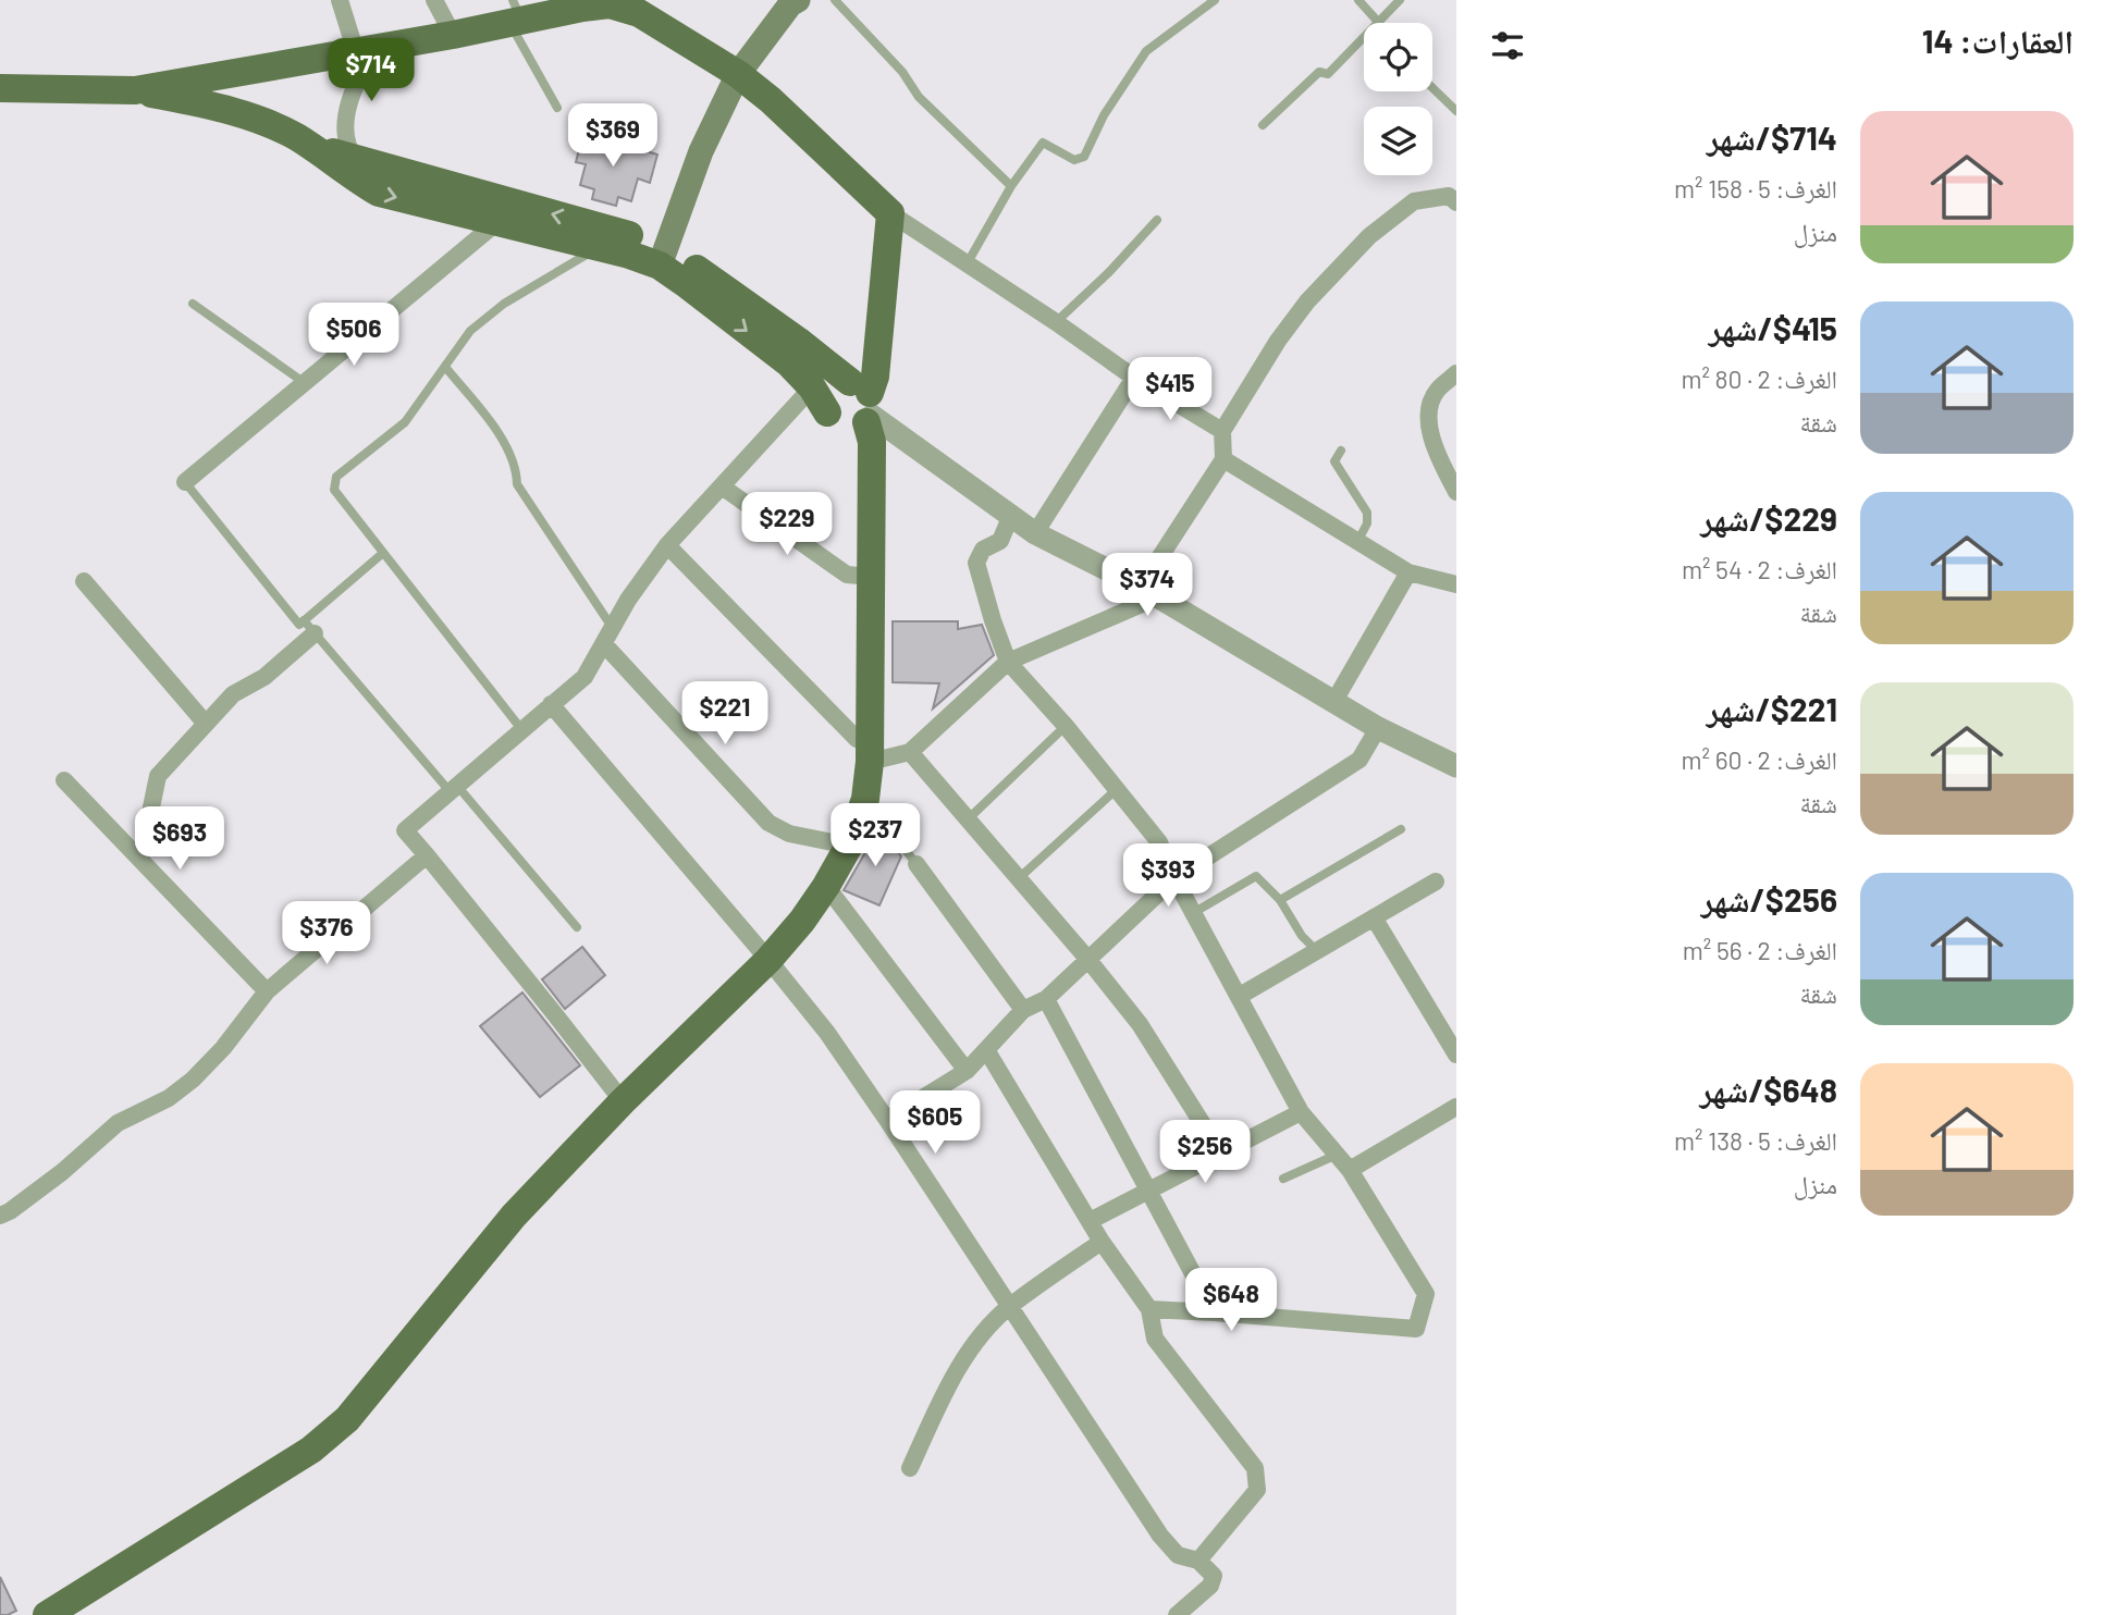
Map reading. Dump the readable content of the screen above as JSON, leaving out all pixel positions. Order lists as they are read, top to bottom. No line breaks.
{"page":{"heading":"العقارات: 14","price":["$714","$369","$506","$415","$229","$374","$221","$237","$693","$393","$376","$605","$256","$648"],"list":[{"name":"$714/شهر","note":"الغرف: 5 · 158 m² · منزل"},{"name":"$415/شهر","note":"الغرف: 2 · 80 m² · شقة"},{"name":"$229/شهر","note":"الغرف: 2 · 54 m² · شقة"},{"name":"$221/شهر","note":"الغرف: 2 · 60 m² · شقة"},{"name":"$256/شهر","note":"الغرف: 2 · 56 m² · شقة"},{"name":"$648/شهر","note":"الغرف: 5 · 138 m² · منزل"}]}}
